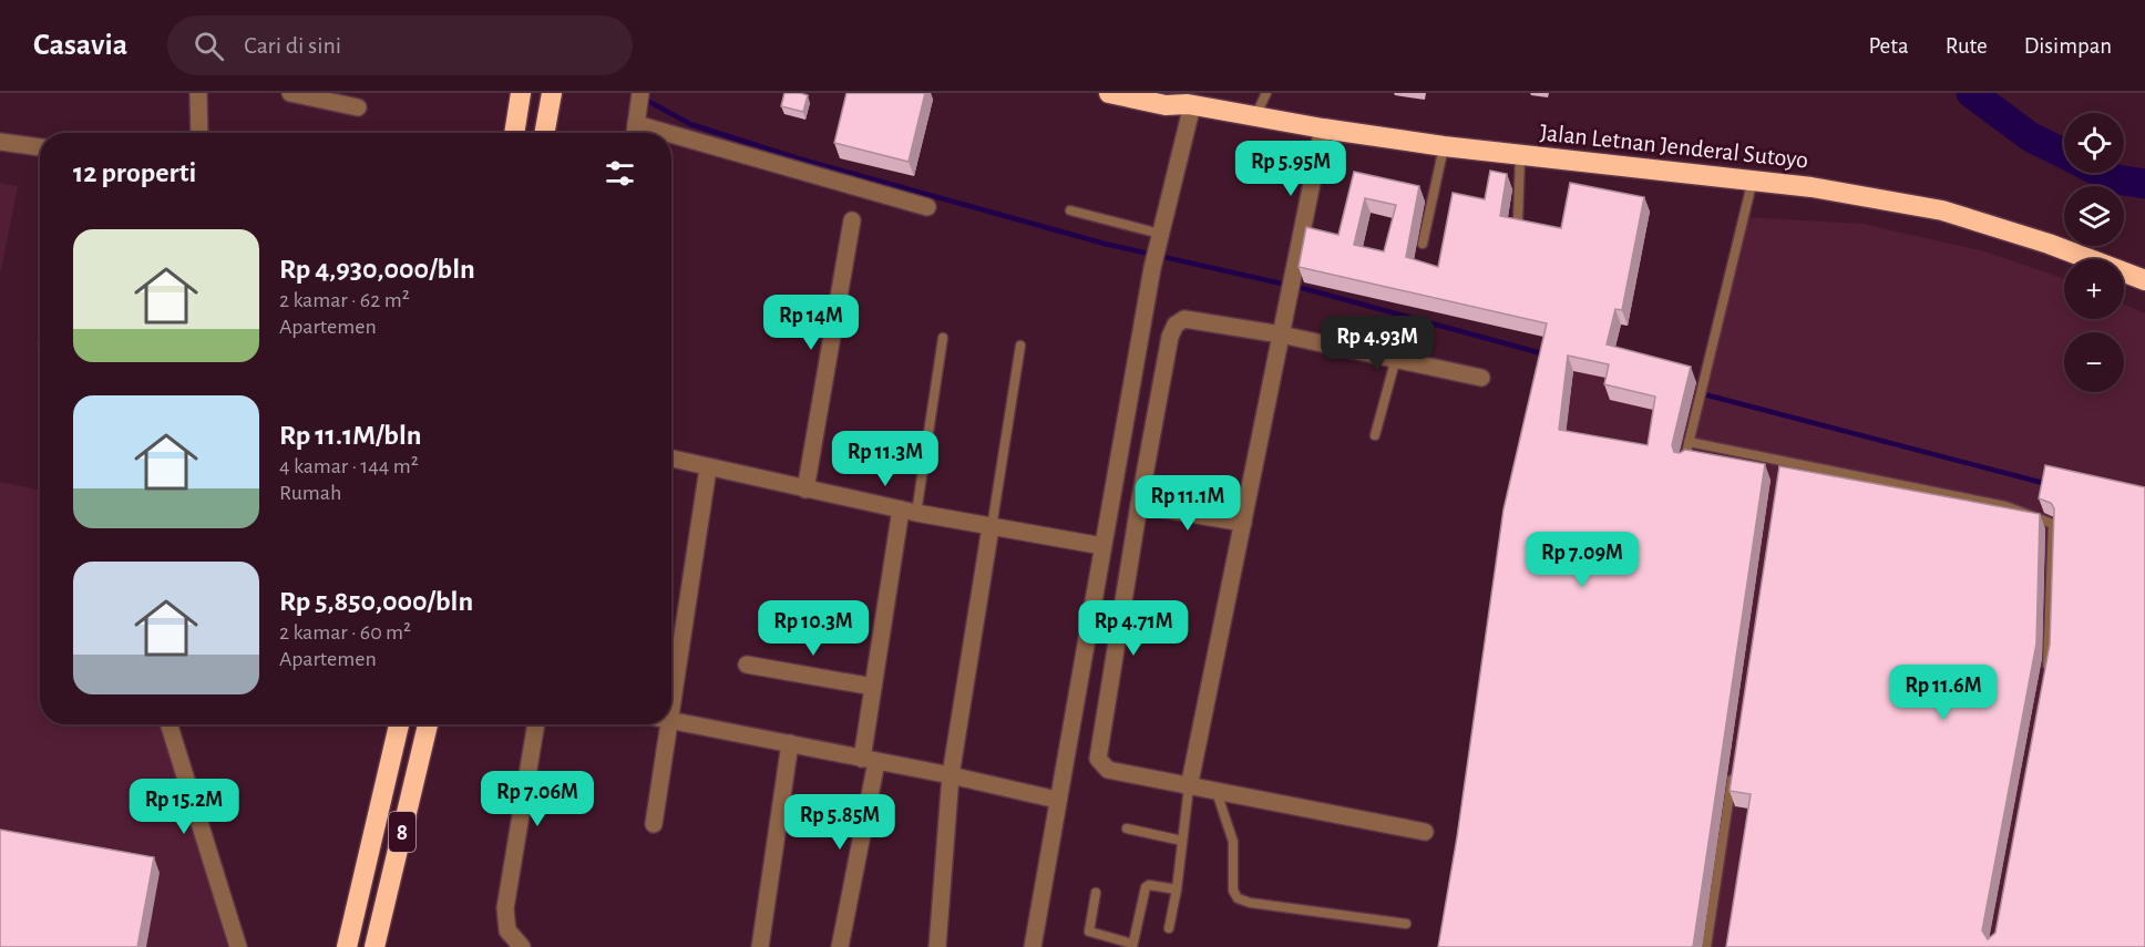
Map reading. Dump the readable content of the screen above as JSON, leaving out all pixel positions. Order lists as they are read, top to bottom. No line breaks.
{"streets":{"highway":["Jalan Letnan Jenderal Sutoyo","8"]},"page":{"header":"Casavia","search":"Cari di sini","nav":["Peta","Rute","Disimpan"],"map_buttons":["+","−"],"heading":"12 properti","price":["Rp 5.95M","Rp 14M","Rp 4.93M","Rp 11.3M","Rp 11.1M","Rp 7.09M","Rp 10.3M","Rp 4.71M","Rp 11.6M","Rp 7.06M","Rp 15.2M","Rp 5.85M"],"list":[{"name":"Rp 4,930,000/bln","note":"2 kamar · 62 m² · Apartemen"},{"name":"Rp 11.1M/bln","note":"4 kamar · 144 m² · Rumah"},{"name":"Rp 5,850,000/bln","note":"2 kamar · 60 m² · Apartemen"}]}}
